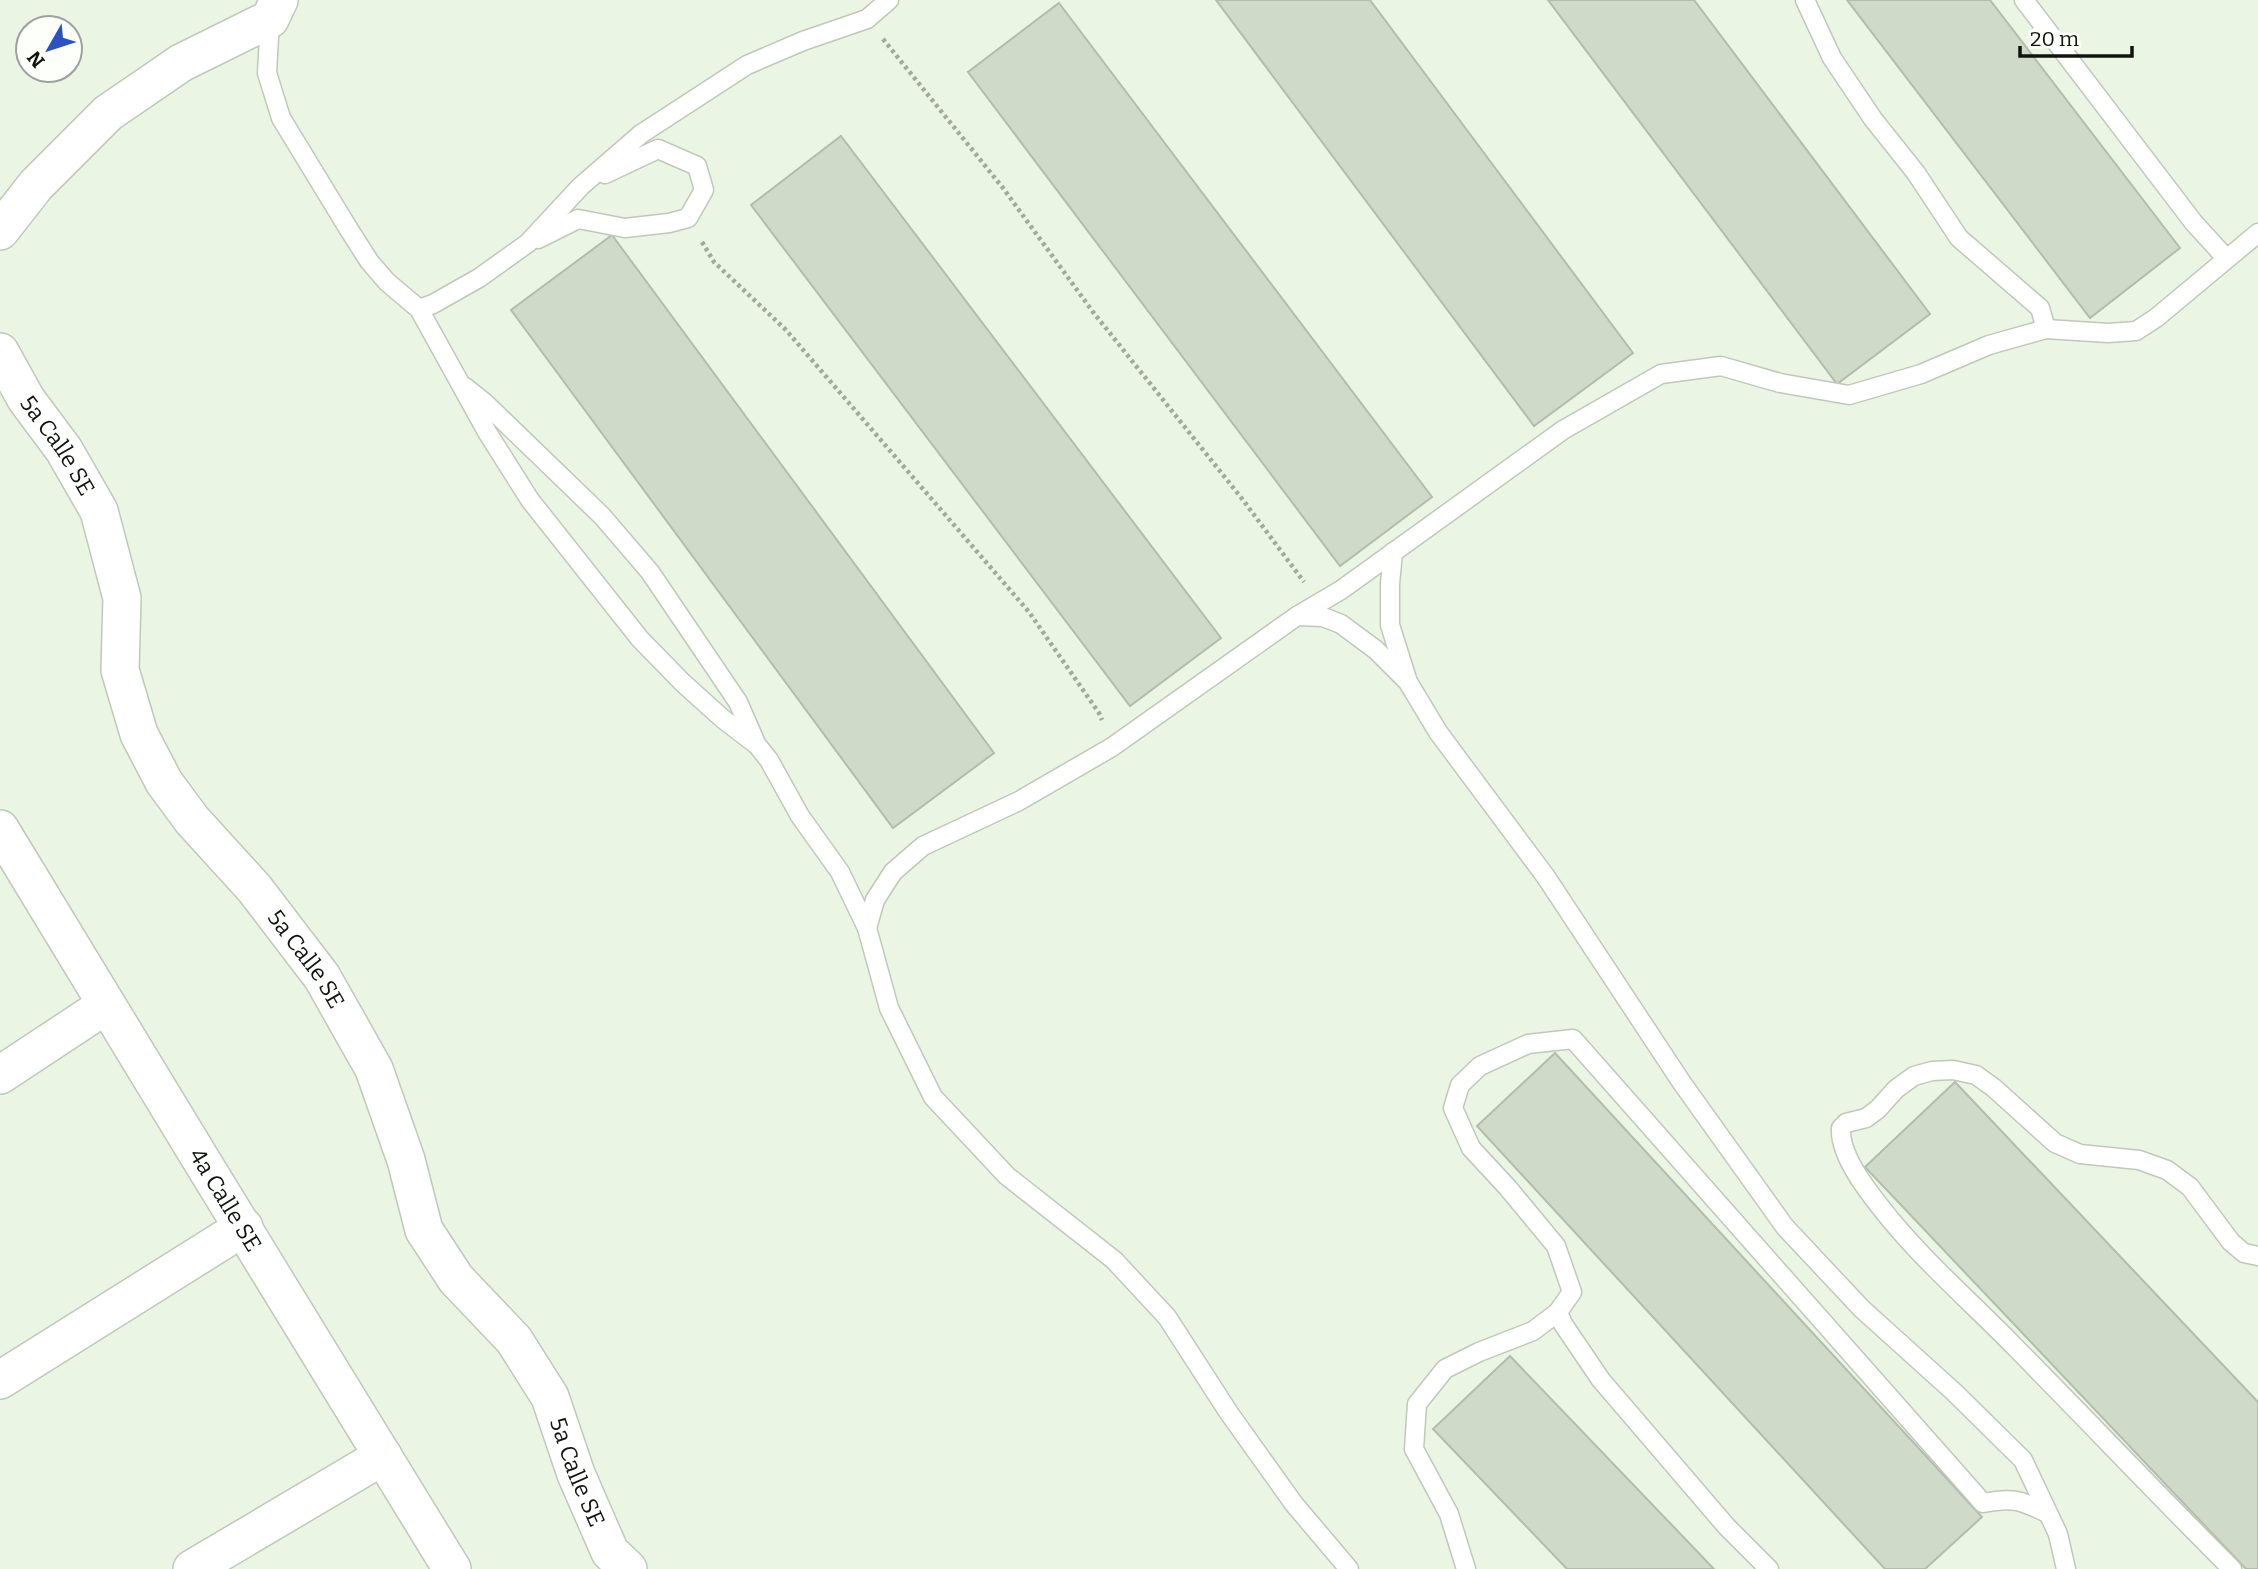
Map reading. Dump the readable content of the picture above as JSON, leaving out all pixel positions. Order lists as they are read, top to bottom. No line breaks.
{"streets":{"street":["5a Calle SE","4a Calle SE"]},"scale_bar":"20 m","north":"bottom left"}
